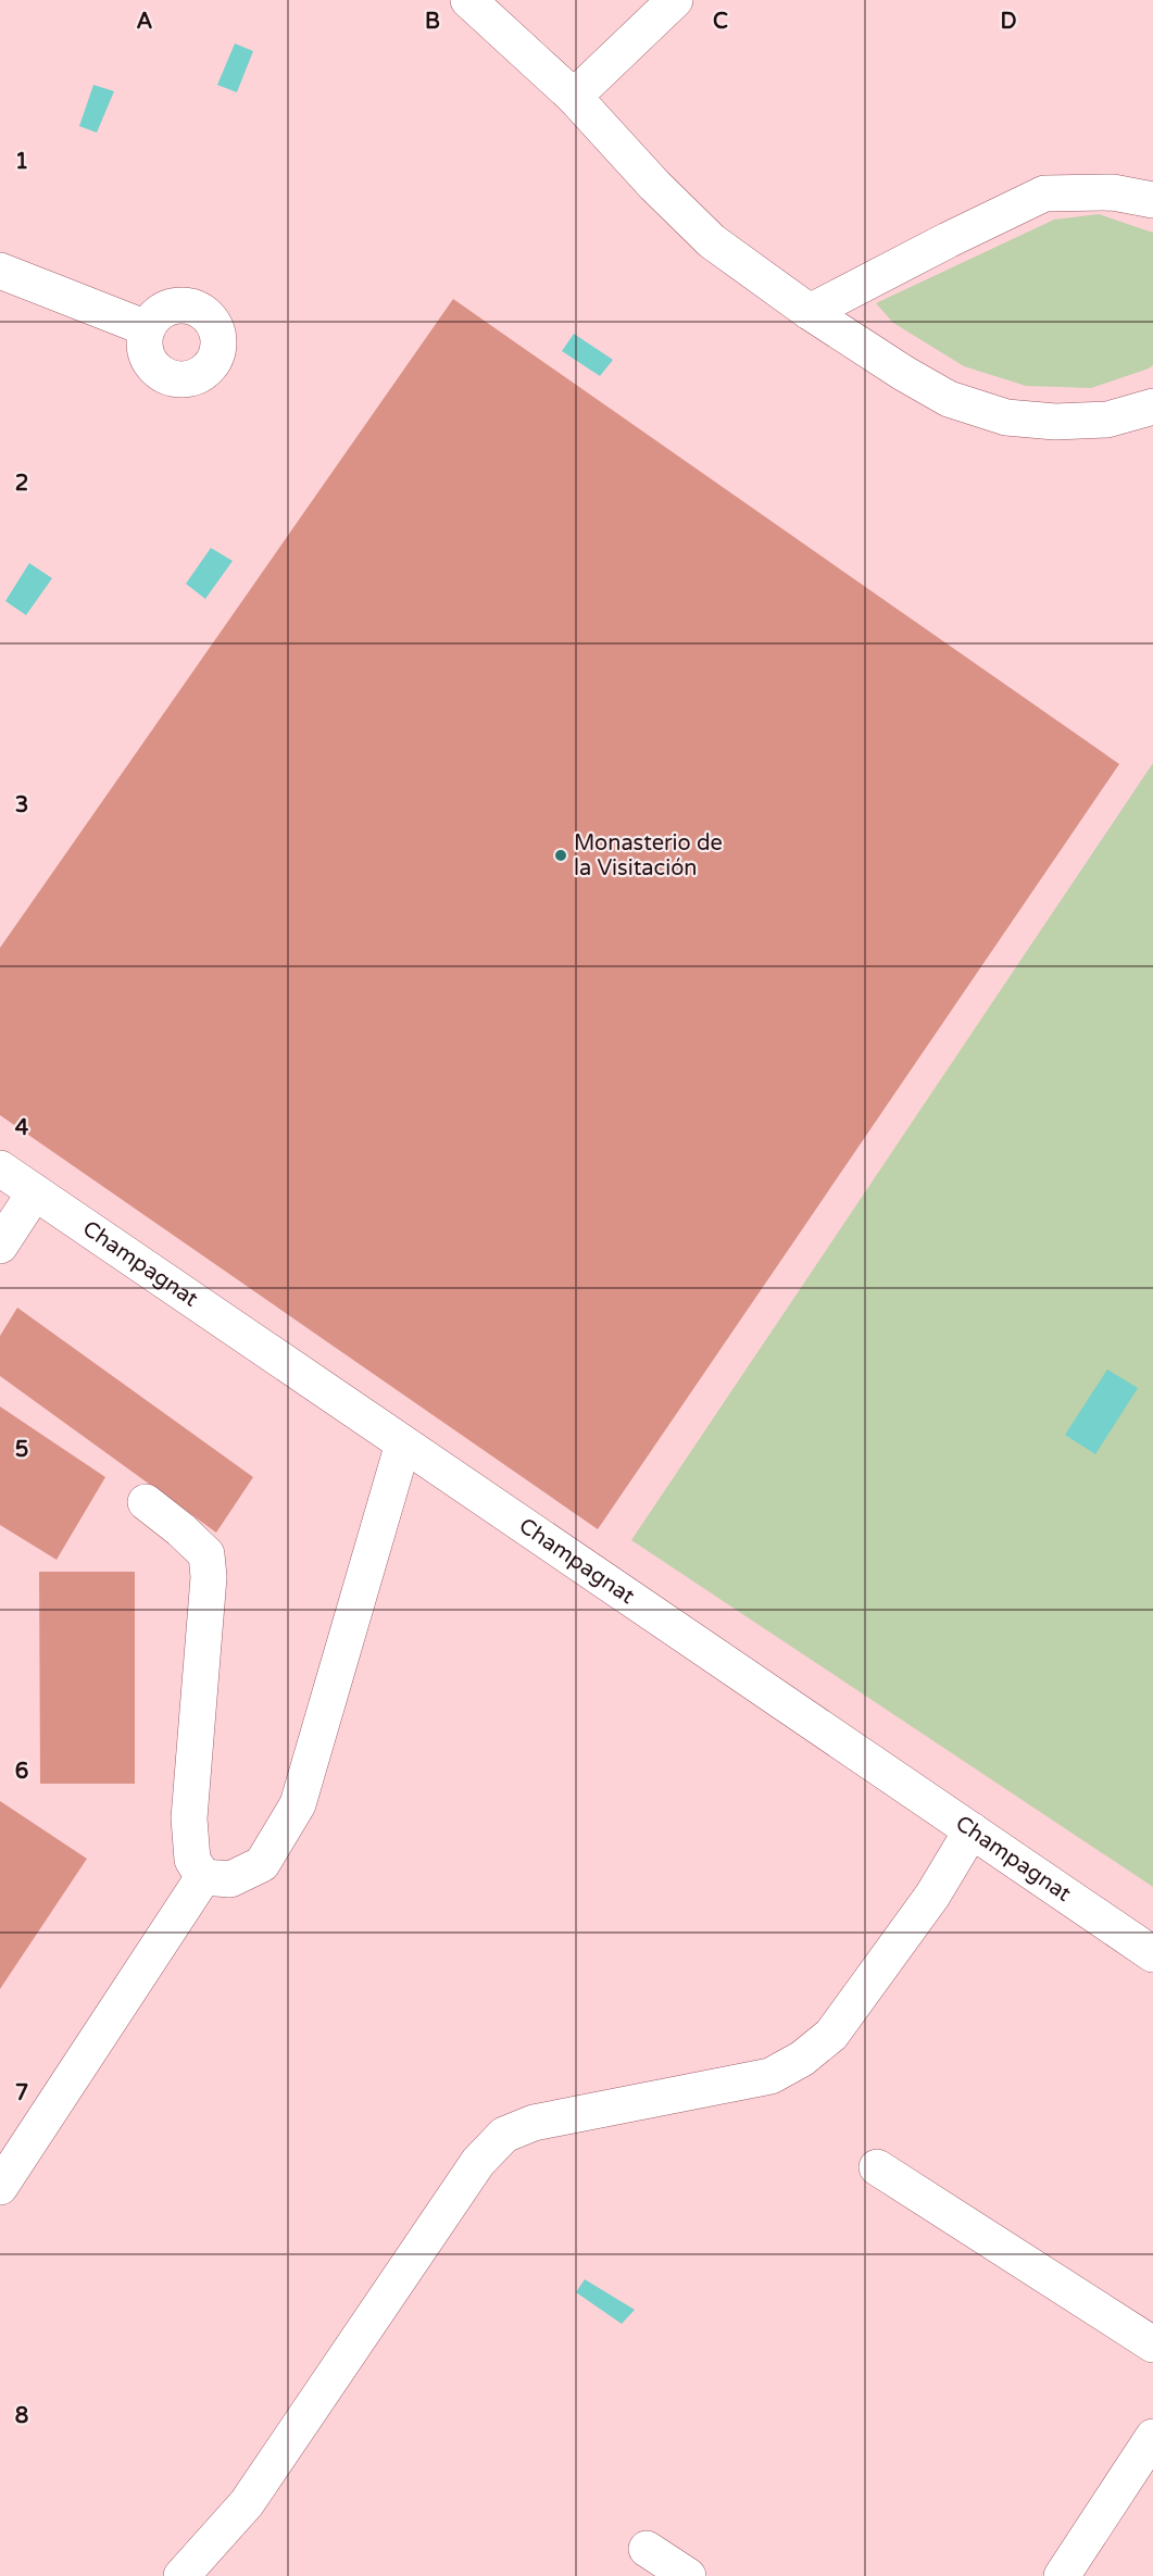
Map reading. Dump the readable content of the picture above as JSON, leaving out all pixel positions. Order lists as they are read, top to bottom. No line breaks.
{"streets":{"street":["Champagnat"]},"places":["Monasterio de la Visitación"],"grid":{"columns":["A","B","C","D"],"rows":["1","2","3","4","5","6","7","8"]}}
